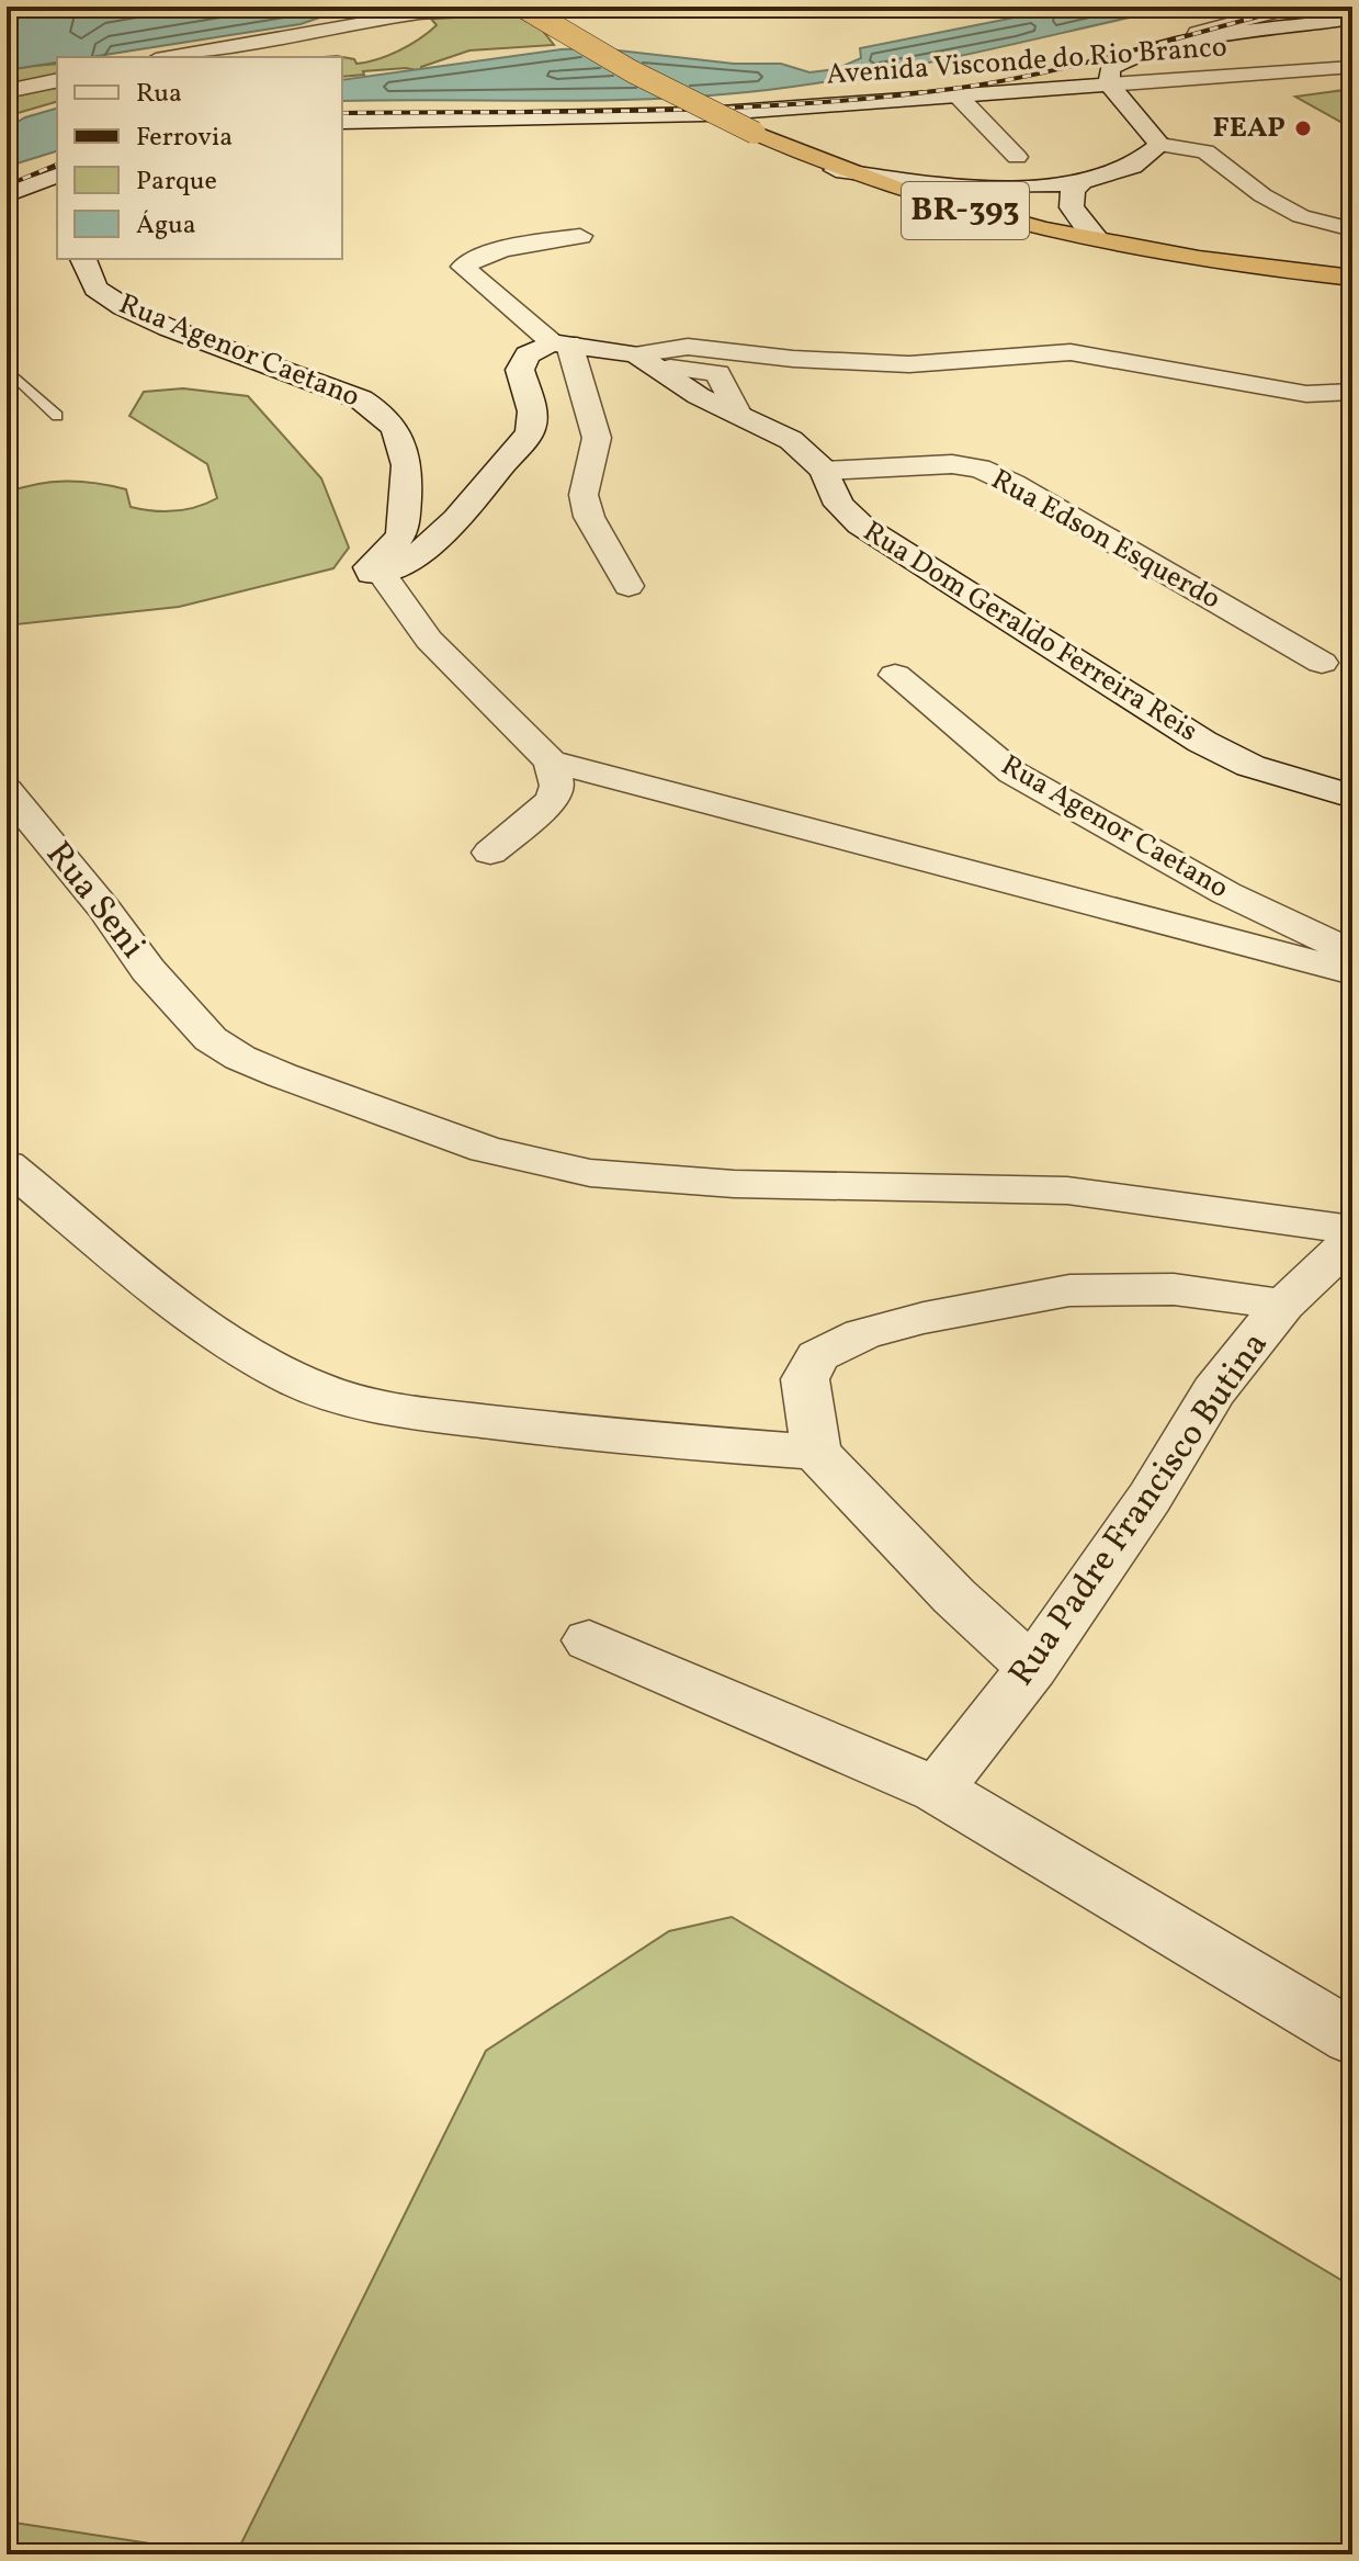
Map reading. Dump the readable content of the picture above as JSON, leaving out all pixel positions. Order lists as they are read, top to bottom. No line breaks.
{"streets":{"highway":["BR-393"],"street":["Avenida Visconde do Rio Branco","Rua Agenor Caetano","Rua Edson Esquerdo","Rua Dom Geraldo Ferreira Reis","Rua Seni","Rua Padre Francisco Butina"]},"crossings":[["Rua Edson Esquerdo","Rua Dom Geraldo Ferreira Reis"]],"places":["FEAP"],"legend":["Rua","Ferrovia","Parque","Água"]}
